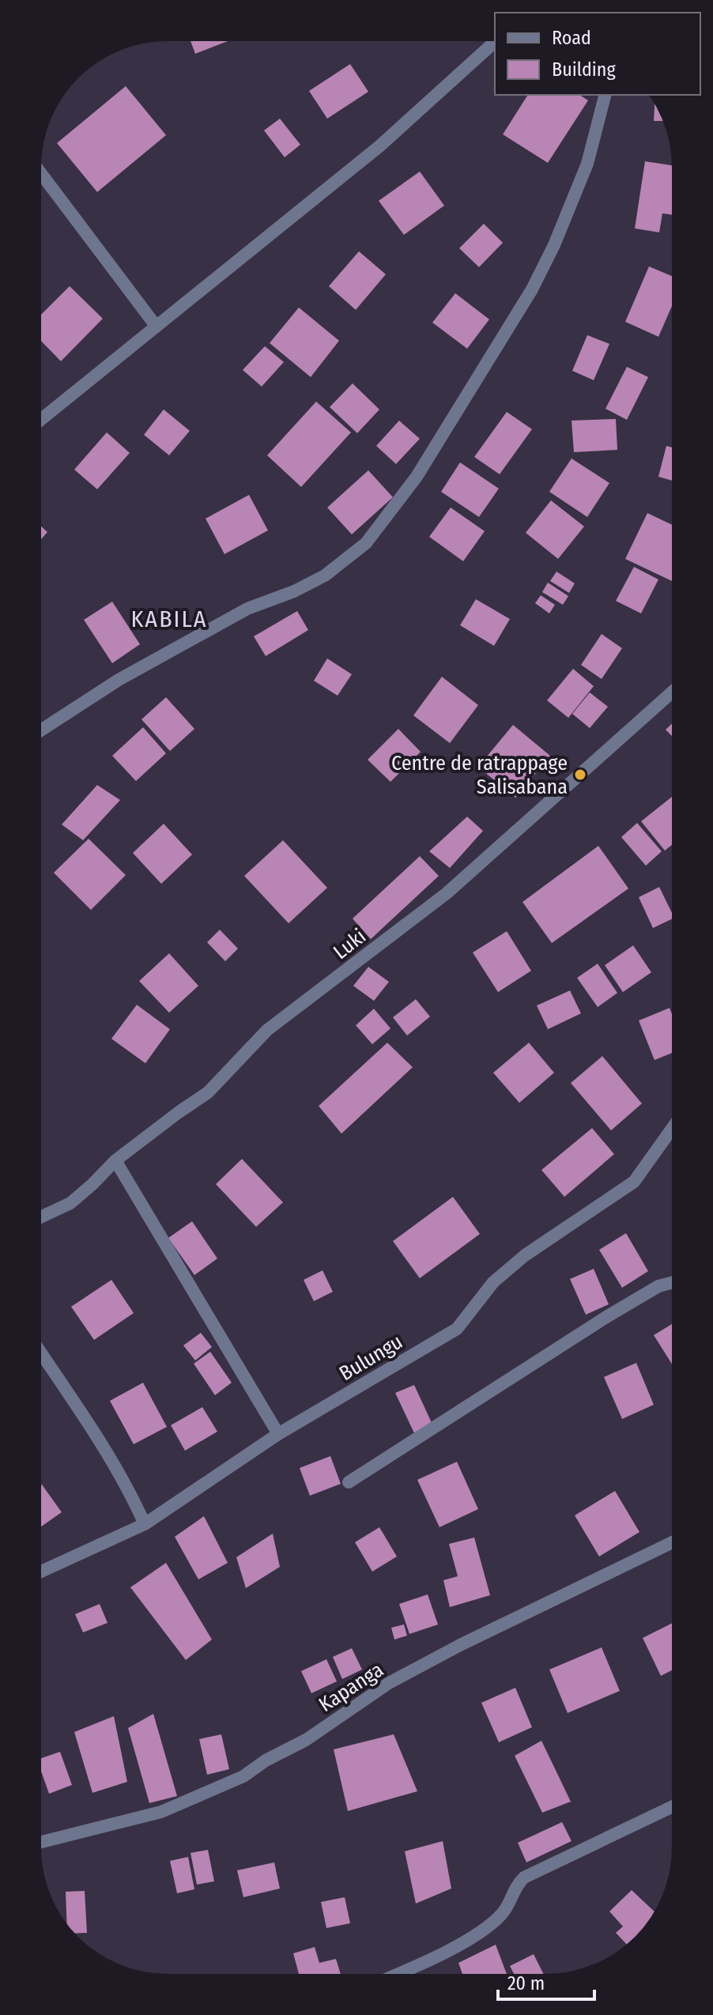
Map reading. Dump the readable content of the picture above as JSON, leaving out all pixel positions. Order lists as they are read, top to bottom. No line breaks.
{"streets":{"street":["Luki","Bulungu","Kapanga"]},"districts":["KABILA"],"places":["Centre de ratrappage Salisabana"],"legend":["Road","Building"],"scale_bar":"20 m"}
